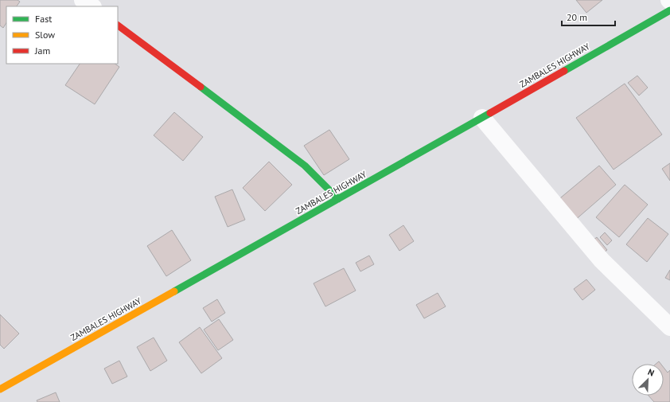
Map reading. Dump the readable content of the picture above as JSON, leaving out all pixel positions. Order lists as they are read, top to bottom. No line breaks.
{"streets":{"main road":["ZAMBALES HIGHWAY"]},"legend":["Fast","Slow","Jam"],"scale_bar":"20 m","north":"top right"}
